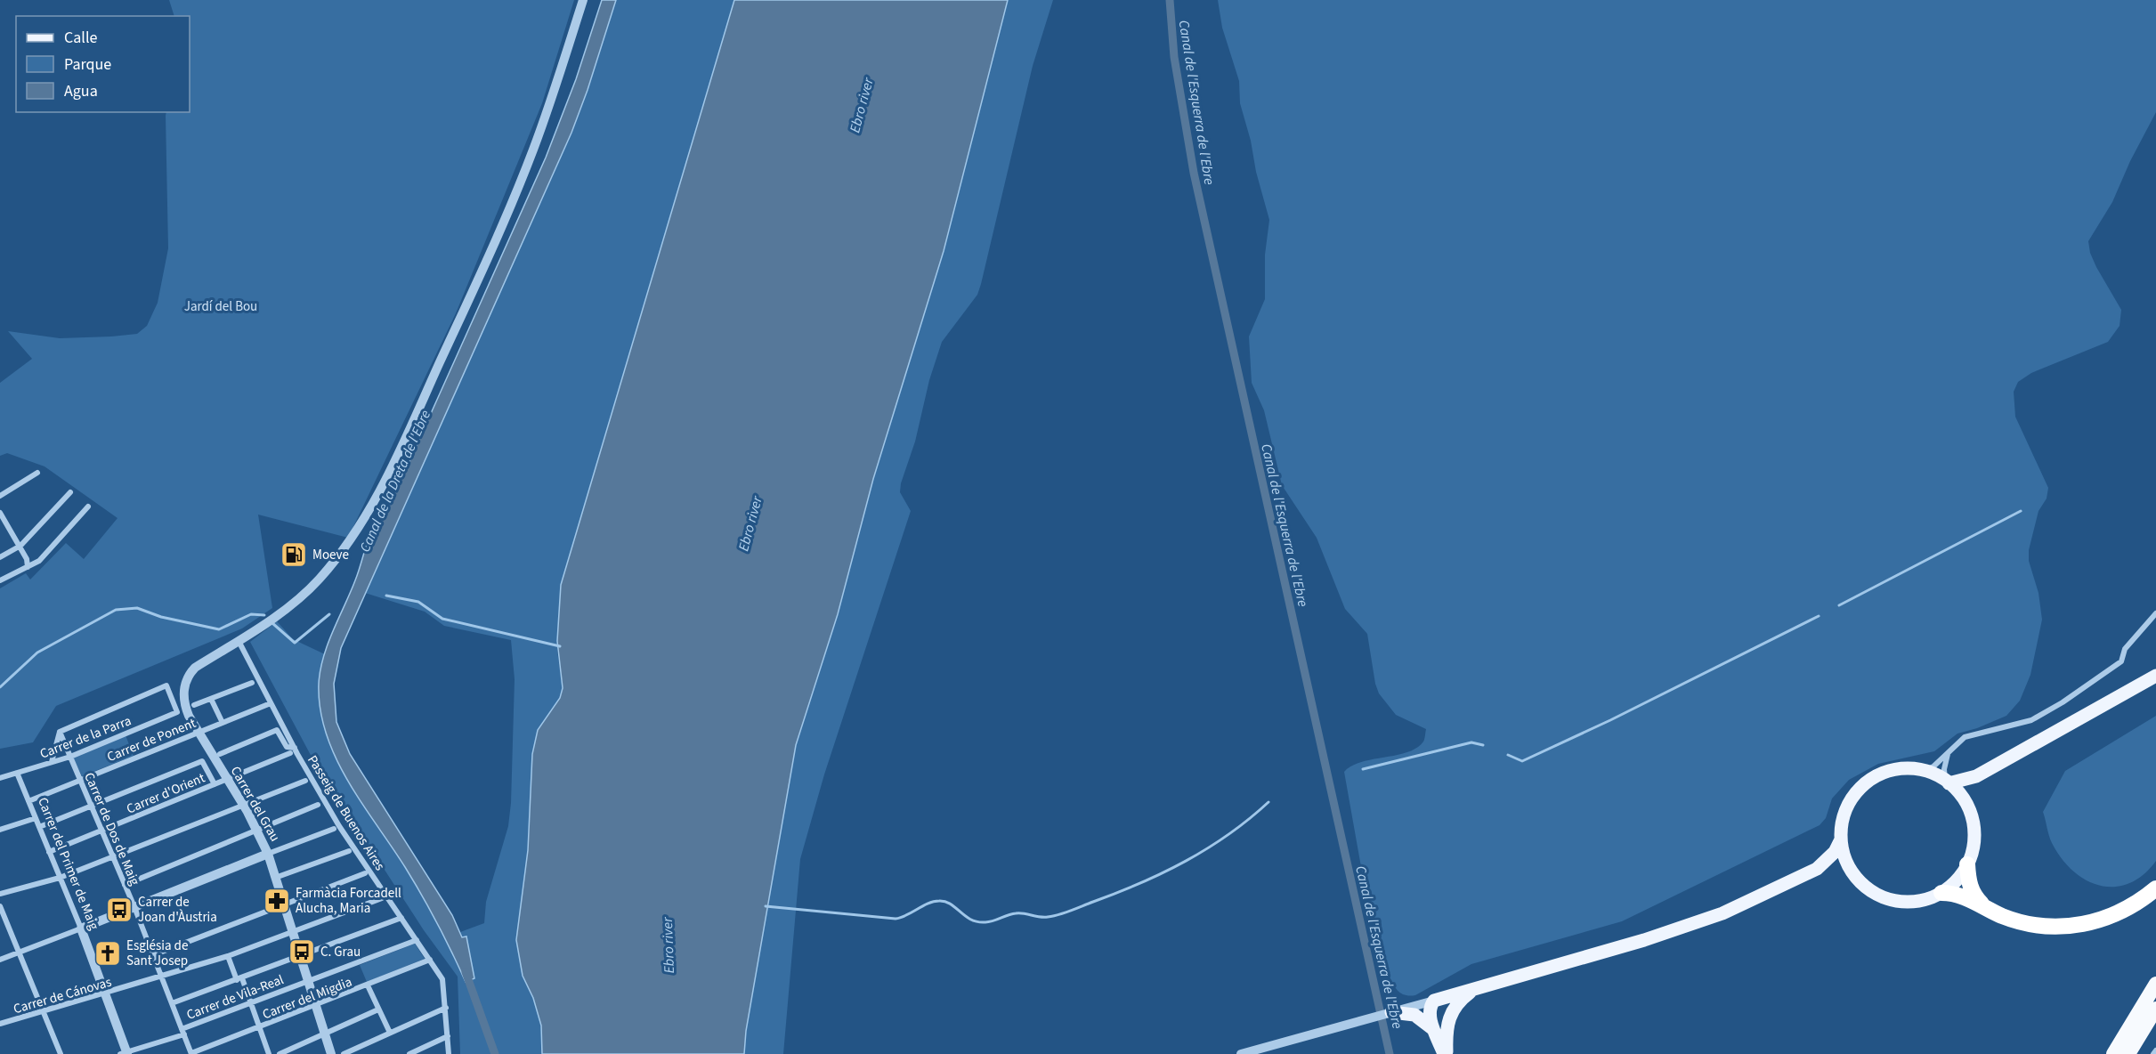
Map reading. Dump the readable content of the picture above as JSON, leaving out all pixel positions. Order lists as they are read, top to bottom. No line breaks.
{"streets":{"street":["Carrer de la Parra","Carrer de Ponent","Carrer d'Orient","Carrer del Grau","Passeig de Buenos Aires","Carrer de Dos de Maig","Carrer del Primer de Maig","Carrer de Cánovas","Carrer de Vila-Real","Carrer del Migdia"]},"crossings":[["Carrer de la Parra","Carrer de Dos de Maig"],["Carrer de la Parra","Carrer del Primer de Maig"],["Carrer de Ponent","Carrer del Grau"],["Carrer de Ponent","Passeig de Buenos Aires"],["Carrer de Ponent","Carrer de Dos de Maig"],["Carrer de Ponent","Carrer del Primer de Maig"],["Carrer d'Orient","Carrer del Grau"],["Carrer d'Orient","Passeig de Buenos Aires"],["Carrer d'Orient","Carrer de Dos de Maig"],["Carrer d'Orient","Carrer del Primer de Maig"],["Carrer del Grau","Passeig de Buenos Aires"],["Carrer del Grau","Carrer de Cánovas"],["Carrer del Grau","Carrer de Vila-Real"],["Carrer del Grau","Carrer del Migdia"],["Passeig de Buenos Aires","Carrer de Vila-Real"],["Passeig de Buenos Aires","Carrer del Migdia"],["Carrer de Dos de Maig","Carrer de Cánovas"],["Carrer de Dos de Maig","Carrer de Vila-Real"],["Carrer de Dos de Maig","Carrer del Migdia"],["Carrer del Primer de Maig","Carrer de Cánovas"],["Carrer del Primer de Maig","Carrer de Vila-Real"]],"water":["Canal de l'Esquerra de l'Ebre","Ebro river","Canal de la Dreta de l'Ebre"],"parks":["Jardí del Bou"],"places":{"fuel station":["Moeve"],"pharmacy":["Farmàcia Forcadell Alucha, Maria"],"bus stop":["Carrer de Joan d'Àustria","C. Grau"],"church":["Església de Sant Josep"]},"legend":["Calle","Parque","Agua"]}
